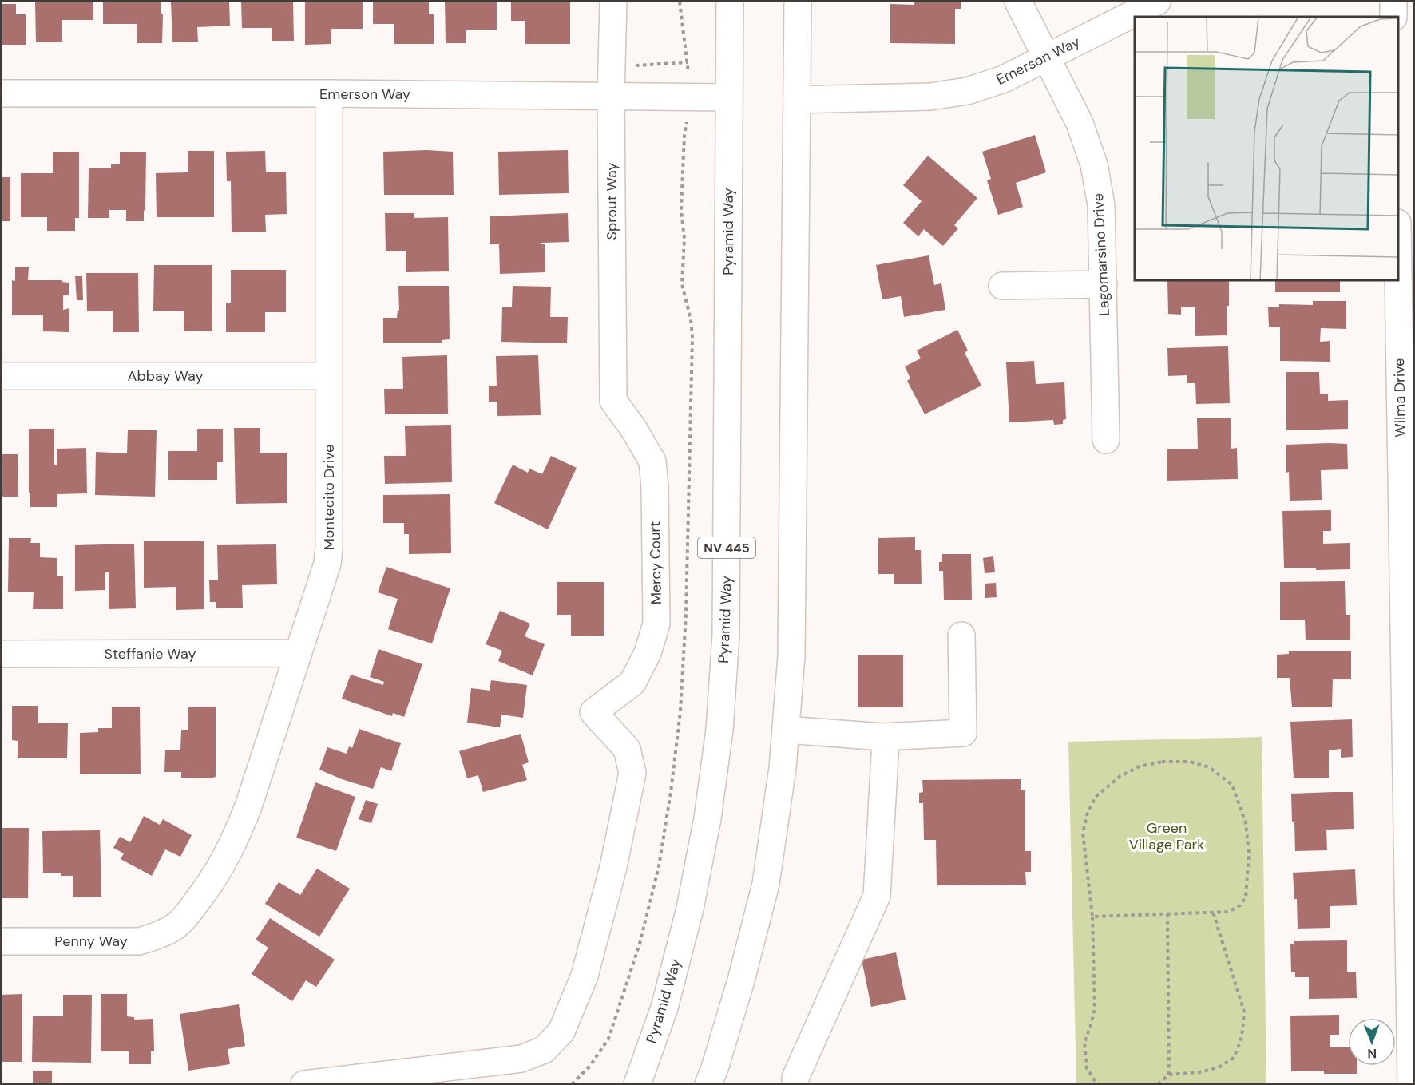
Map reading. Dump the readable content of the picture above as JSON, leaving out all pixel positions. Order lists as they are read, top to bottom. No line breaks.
{"streets":{"street":["Emerson Way","Sprout Way","Pyramid Way","Lagomarsino Drive","Abbay Way","Wilma Drive","Montecito Drive","NV 445","Mercy Court","Steffanie Way","Penny Way"]},"crossings":[["Emerson Way","Sprout Way"],["Emerson Way","Pyramid Way"],["Emerson Way","Lagomarsino Drive"],["Emerson Way","Montecito Drive"],["Sprout Way","Mercy Court"],["Abbay Way","Montecito Drive"],["Montecito Drive","Steffanie Way"],["Montecito Drive","Penny Way"]],"parks":["Green Village Park"],"north":"bottom"}
